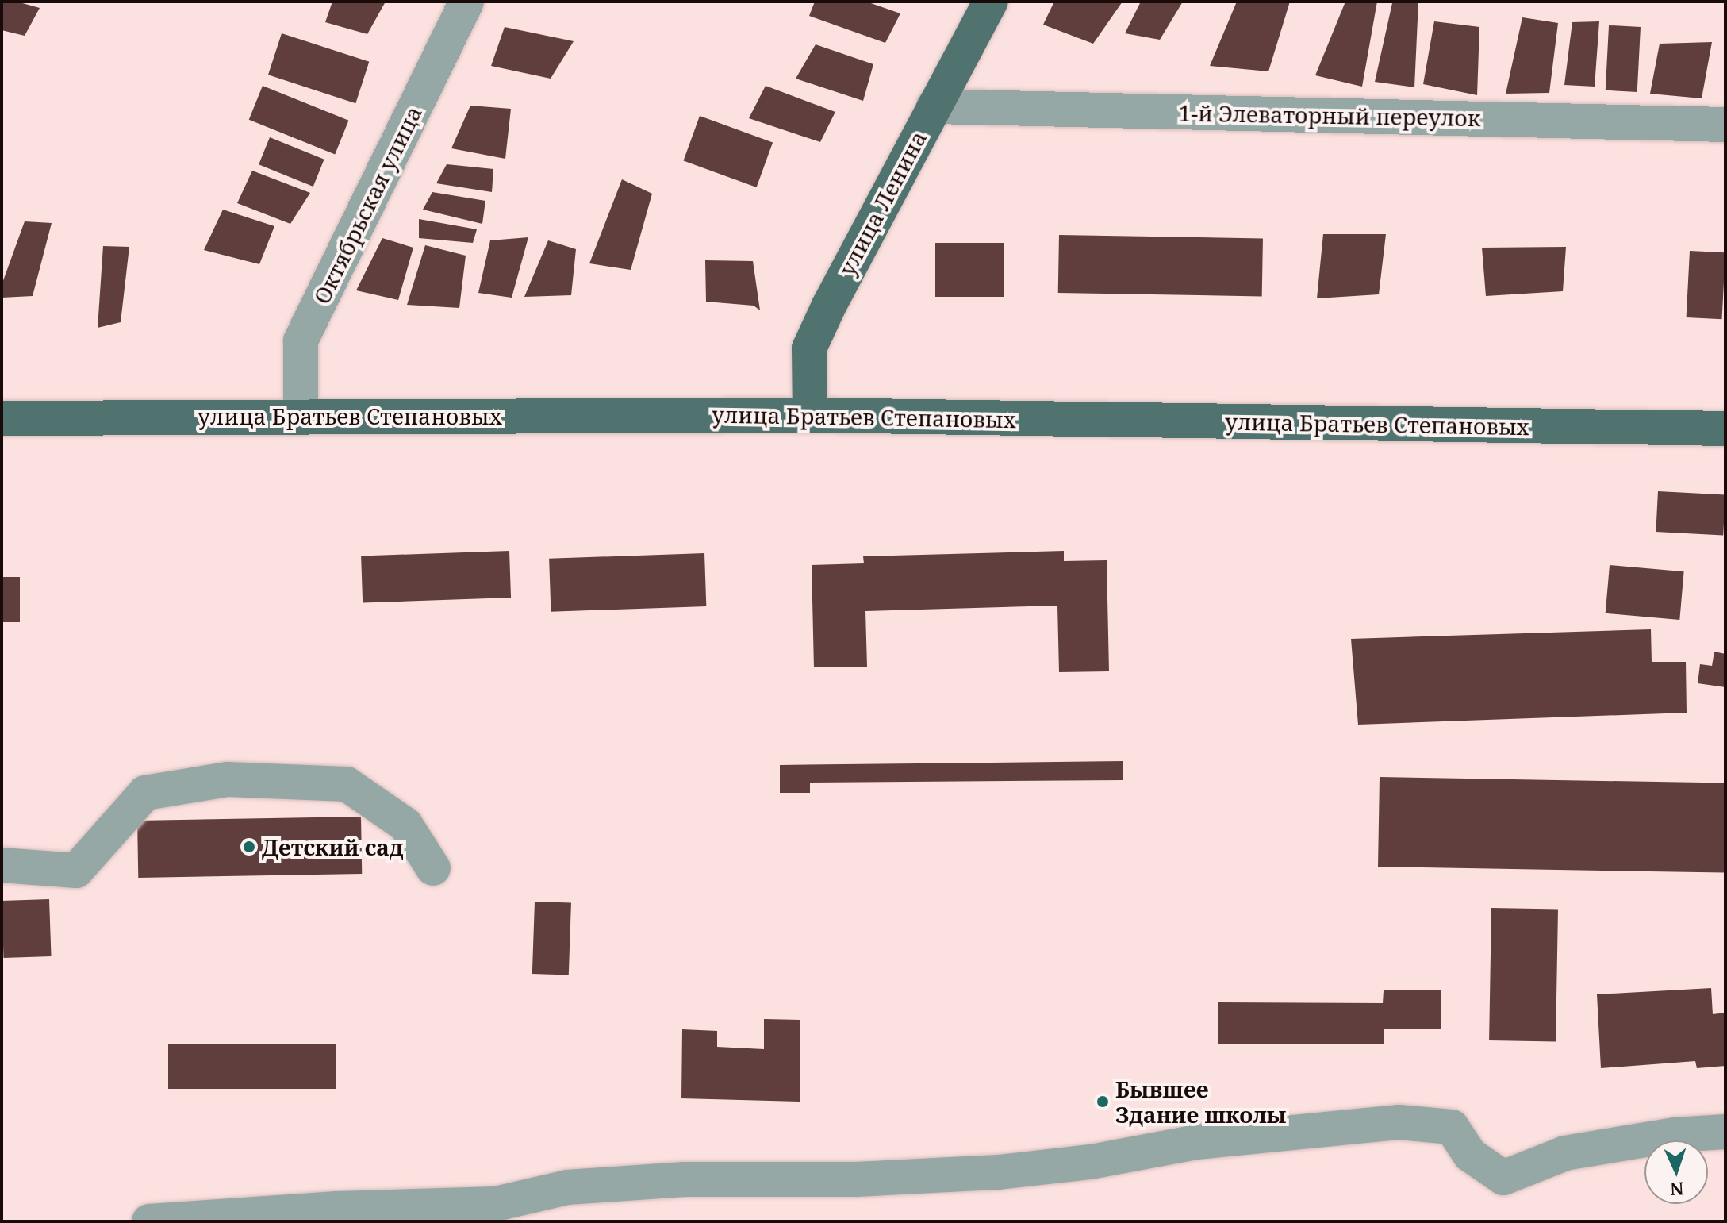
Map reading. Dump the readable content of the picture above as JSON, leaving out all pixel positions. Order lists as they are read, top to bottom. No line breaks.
{"streets":{"main road":["улица Ленина","улица Братьев Степановых"],"street":["1-й Элеваторный переулок","Октябрьская улица"]},"crossings":[["1-й Элеваторный переулок","улица Ленина"],["улица Ленина","улица Братьев Степановых"],["Октябрьская улица","улица Братьев Степановых"]],"places":["Детский сад","Бывшее Здание школы"],"north":"bottom"}
